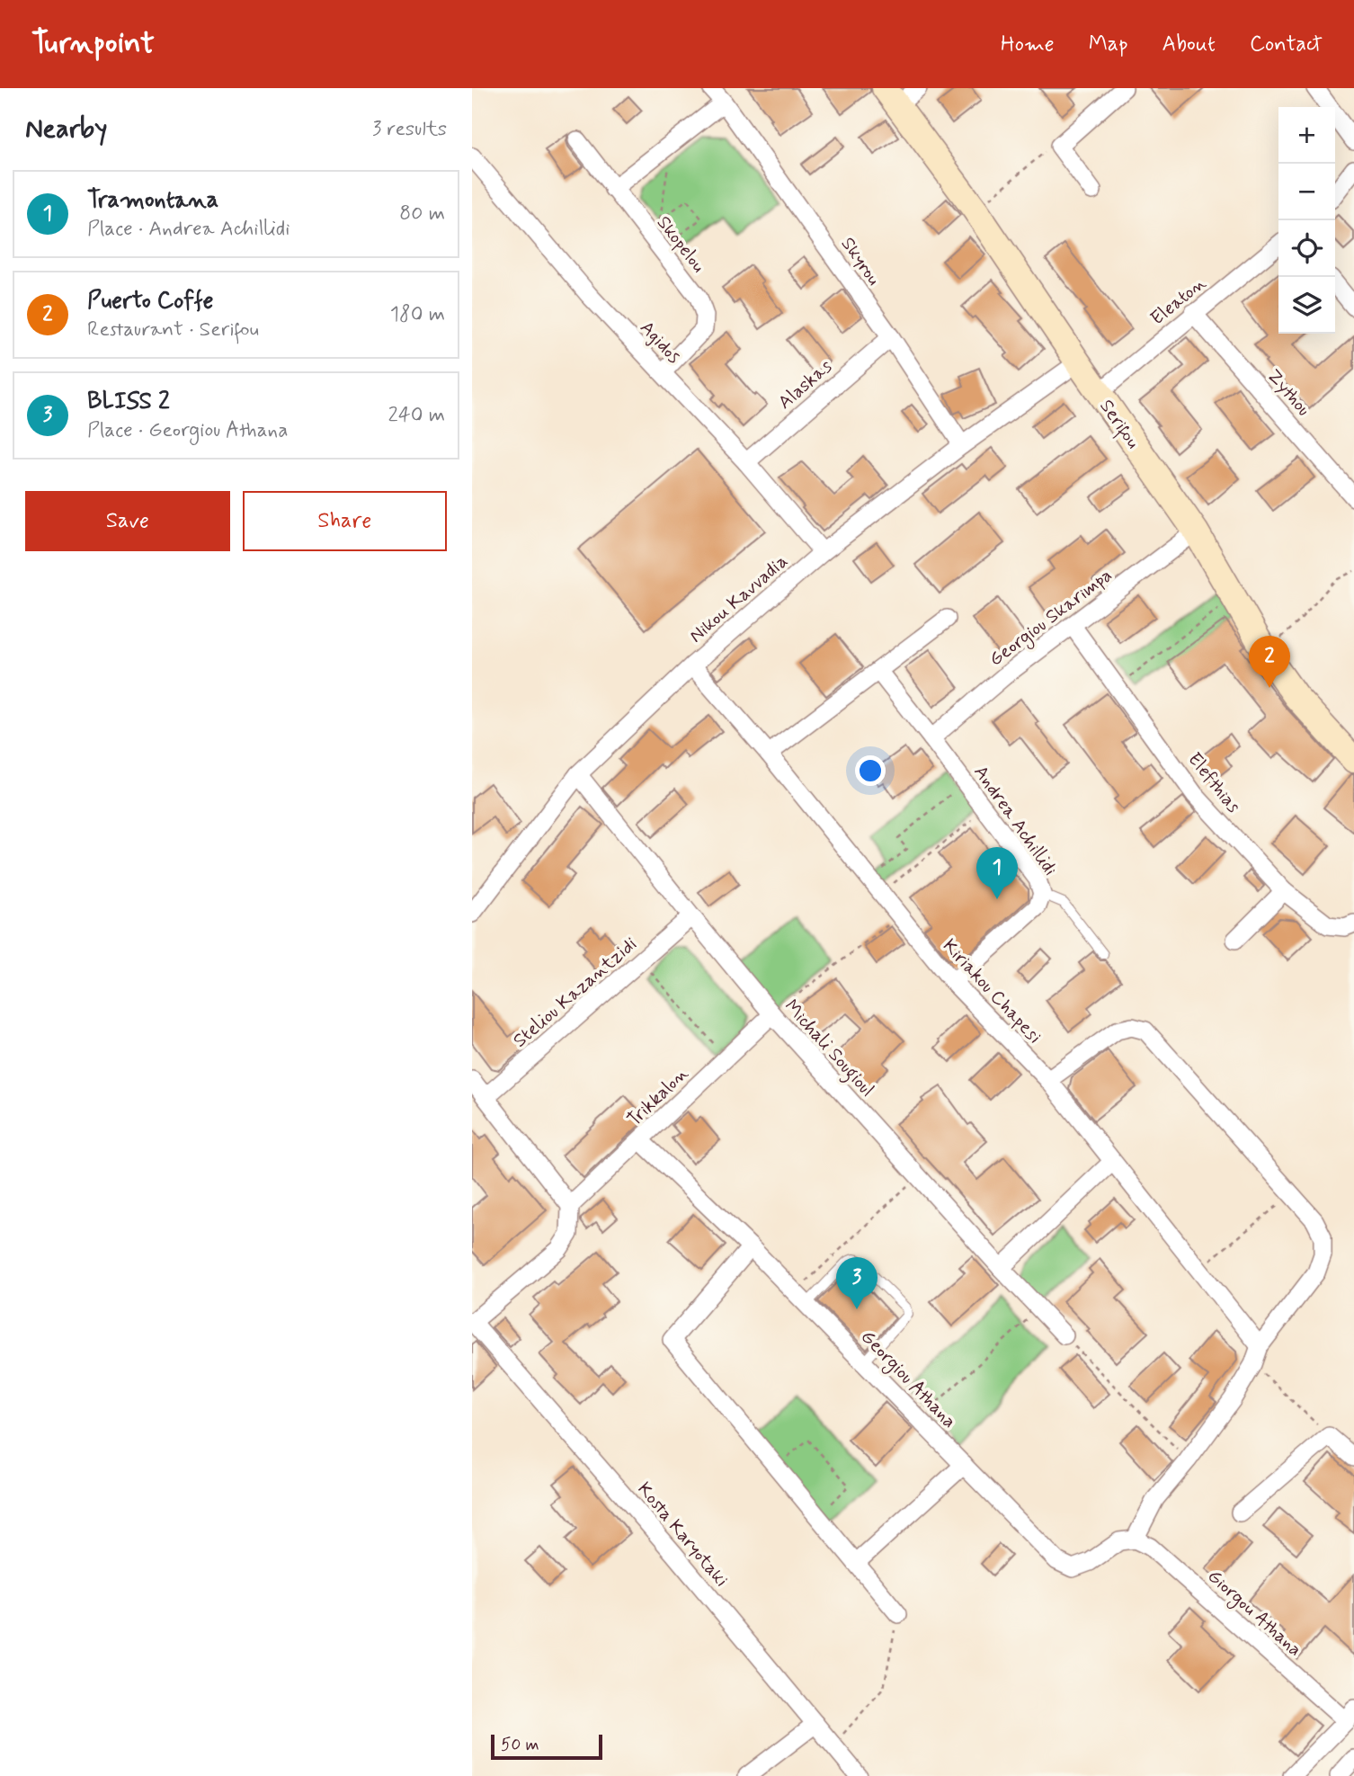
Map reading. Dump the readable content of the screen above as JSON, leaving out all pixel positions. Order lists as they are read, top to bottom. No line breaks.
{"streets":{"street":["Skopelou","Skyrou","Eleaton","Agidos","Alaskas","Zythou","Serifou","Nikou Kavvadia","Georgiou Skarimpa","Elefthias","Andrea Achillidi","Kiriakou Chapesi","Steliou Kazantzidi","Michali Sougioul","Trikkalon","Georgiou Athana","Kosta Karyotaki","Giorgou Athana"]},"crossings":[["Skopelou","Agidos"],["Skyrou","Alaskas"],["Skyrou","Nikou Kavvadia"],["Eleaton","Zythou"],["Eleaton","Serifou"],["Agidos","Alaskas"],["Agidos","Nikou Kavvadia"],["Serifou","Nikou Kavvadia"],["Serifou","Georgiou Skarimpa"],["Nikou Kavvadia","Kiriakou Chapesi"],["Nikou Kavvadia","Michali Sougioul"],["Georgiou Skarimpa","Elefthias"],["Georgiou Skarimpa","Andrea Achillidi"],["Andrea Achillidi","Kiriakou Chapesi"],["Steliou Kazantzidi","Michali Sougioul"],["Michali Sougioul","Trikkalon"],["Trikkalon","Georgiou Athana"],["Trikkalon","Kosta Karyotaki"],["Georgiou Athana","Giorgou Athana"]],"scale_bar":"50 m","page":{"header":"Turnpoint","nav":["Home","Map","About","Contact"],"heading":["Nearby","3 results"],"map_buttons":["+","−"],"list":[{"mark":"1","name":"Tramontana","note":"Place · Andrea Achillidi","value":"80 m"},{"mark":"2","name":"Puerto Coffe","note":"Restaurant · Serifou","value":"180 m"},{"mark":"3","name":"BLISS 2","note":"Place · Georgiou Athana","value":"240 m"}],"buttons":["Save","Share"],"pins":["2","1","3"],"scale":"50 m"}}
